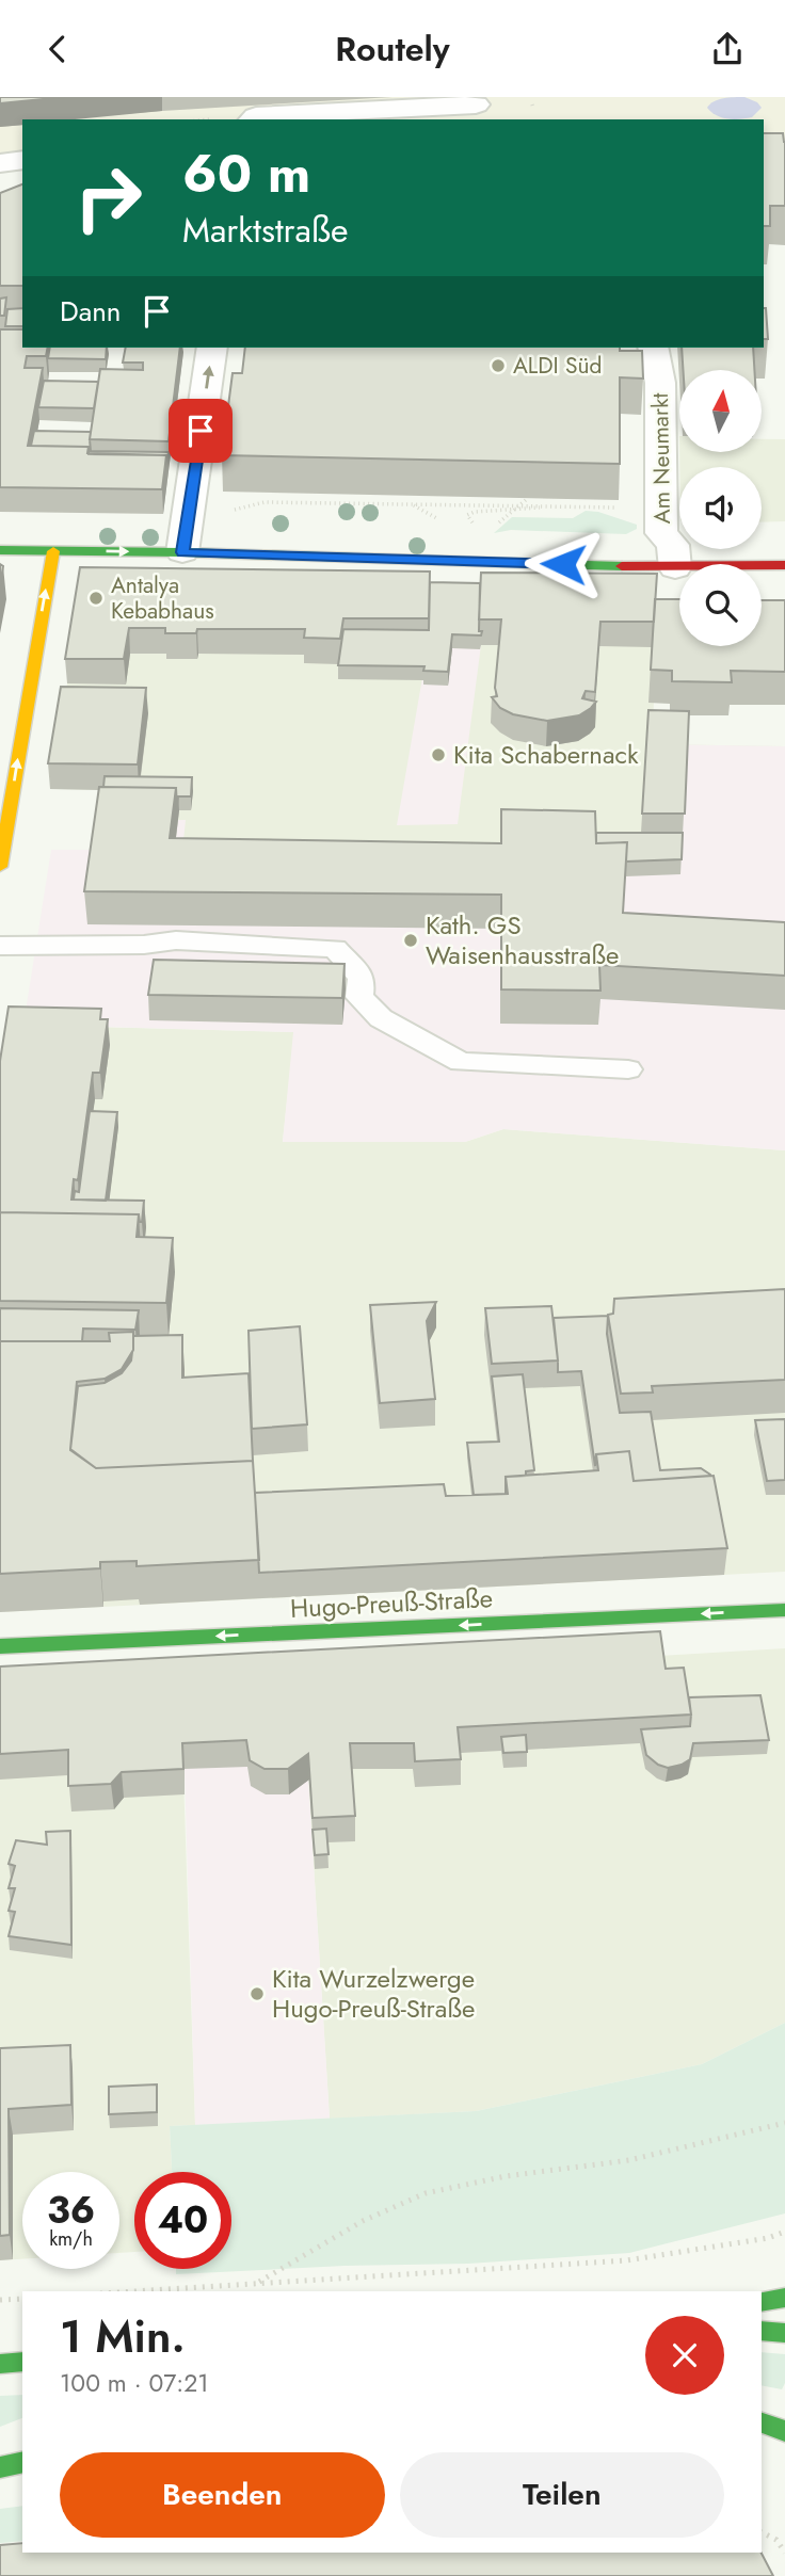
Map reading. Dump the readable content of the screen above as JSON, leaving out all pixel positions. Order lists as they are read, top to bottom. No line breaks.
{"streets":{"street":["Am Neumarkt","Hugo-Preuß-Straße"]},"one_way":["Hugo-Preuß-Straße"],"places":["ALDI Süd","Antalya Kebabhaus","Kita Schabernack","Kath. GS Waisenhausstraße","Kita Wurzelzwerge Hugo-Preuß-Straße"],"north":"top","page":{"header":"Routely","turn":["60 m","Marktstraße"],"then":"Dann","speed":"36 km/h","limit":"40","heading":["1 Min.","100 m · 07:21"],"buttons":["Beenden","Teilen"]}}
